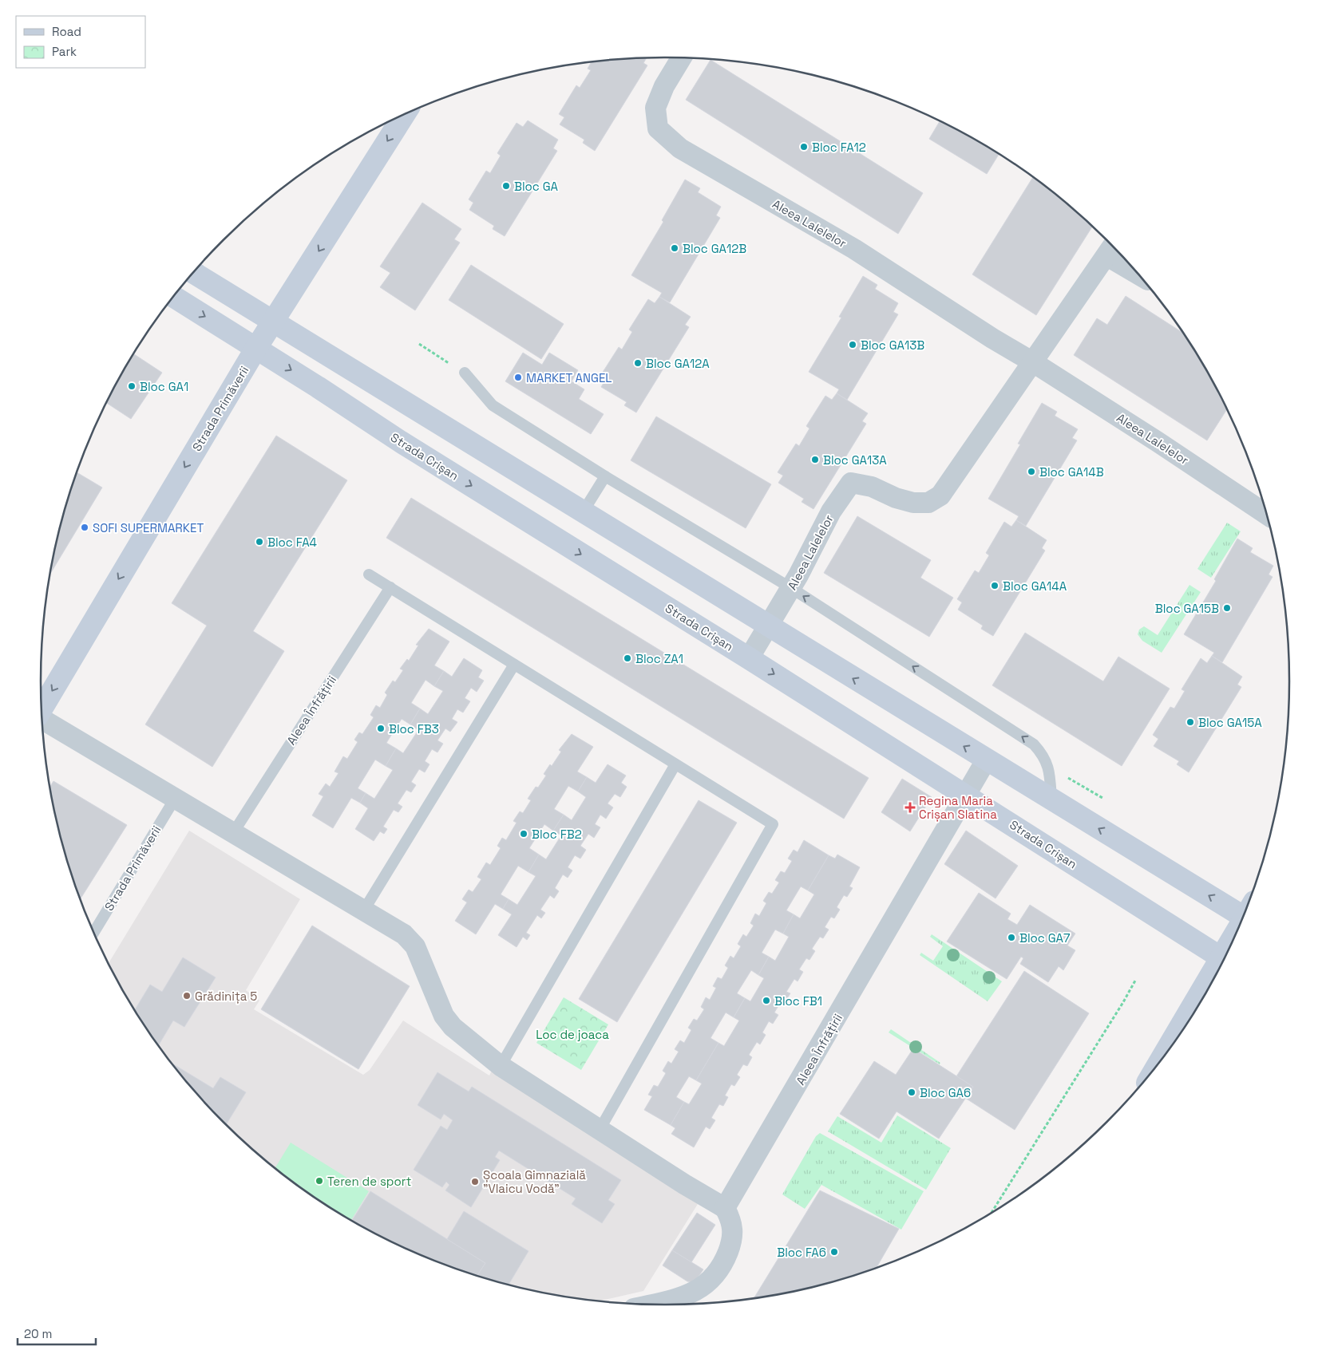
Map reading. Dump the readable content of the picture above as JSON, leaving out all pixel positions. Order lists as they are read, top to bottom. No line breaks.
{"streets":{"main road":["Strada Primăverii","Strada Crișan"],"street":["Aleea Lalelelor","Aleea Înfrățirii"]},"crossings":[["Aleea Lalelelor","Strada Crișan"],["Strada Primăverii","Strada Crișan"],["Strada Crișan","Aleea Înfrățirii"]],"one_way":["Strada Primăverii"],"parks":["Loc de joaca"],"places":{"other":["Bloc FA12","Bloc GA","Bloc GA12B","Bloc GA13B","Bloc GA12A","MARKET ANGEL","Bloc GA1","Bloc GA13A","Bloc GA14B","SOFI SUPERMARKET","Bloc FA4","Bloc GA14A","Bloc GA15B","Bloc ZA1","Bloc GA15A","Bloc FB3","Bloc FB2","Bloc GA7","Grădinița 5","Bloc FB1","Bloc GA6","Teren de sport","Școala Gimnazială \"Vlaicu Vodă\"","Bloc FA6"],"health":["Regina Maria Crișan Slatina"]},"legend":["Road","Park"],"scale_bar":"20 m"}
